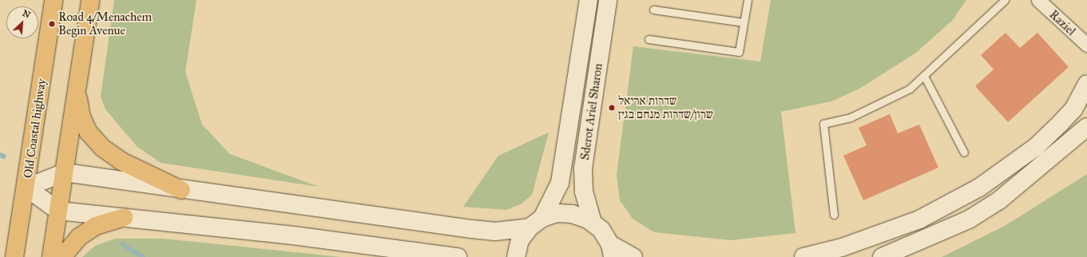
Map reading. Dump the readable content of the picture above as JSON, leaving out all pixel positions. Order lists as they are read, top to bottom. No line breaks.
{"streets":{"highway":["Old Coastal highway"],"street":["Raziel","Sderot Ariel Sharon"]},"places":["Road 4/Menachem Begin Avenue","שדרות אריאל שרון/שדרות מנחם בגין"],"north":"top right"}
